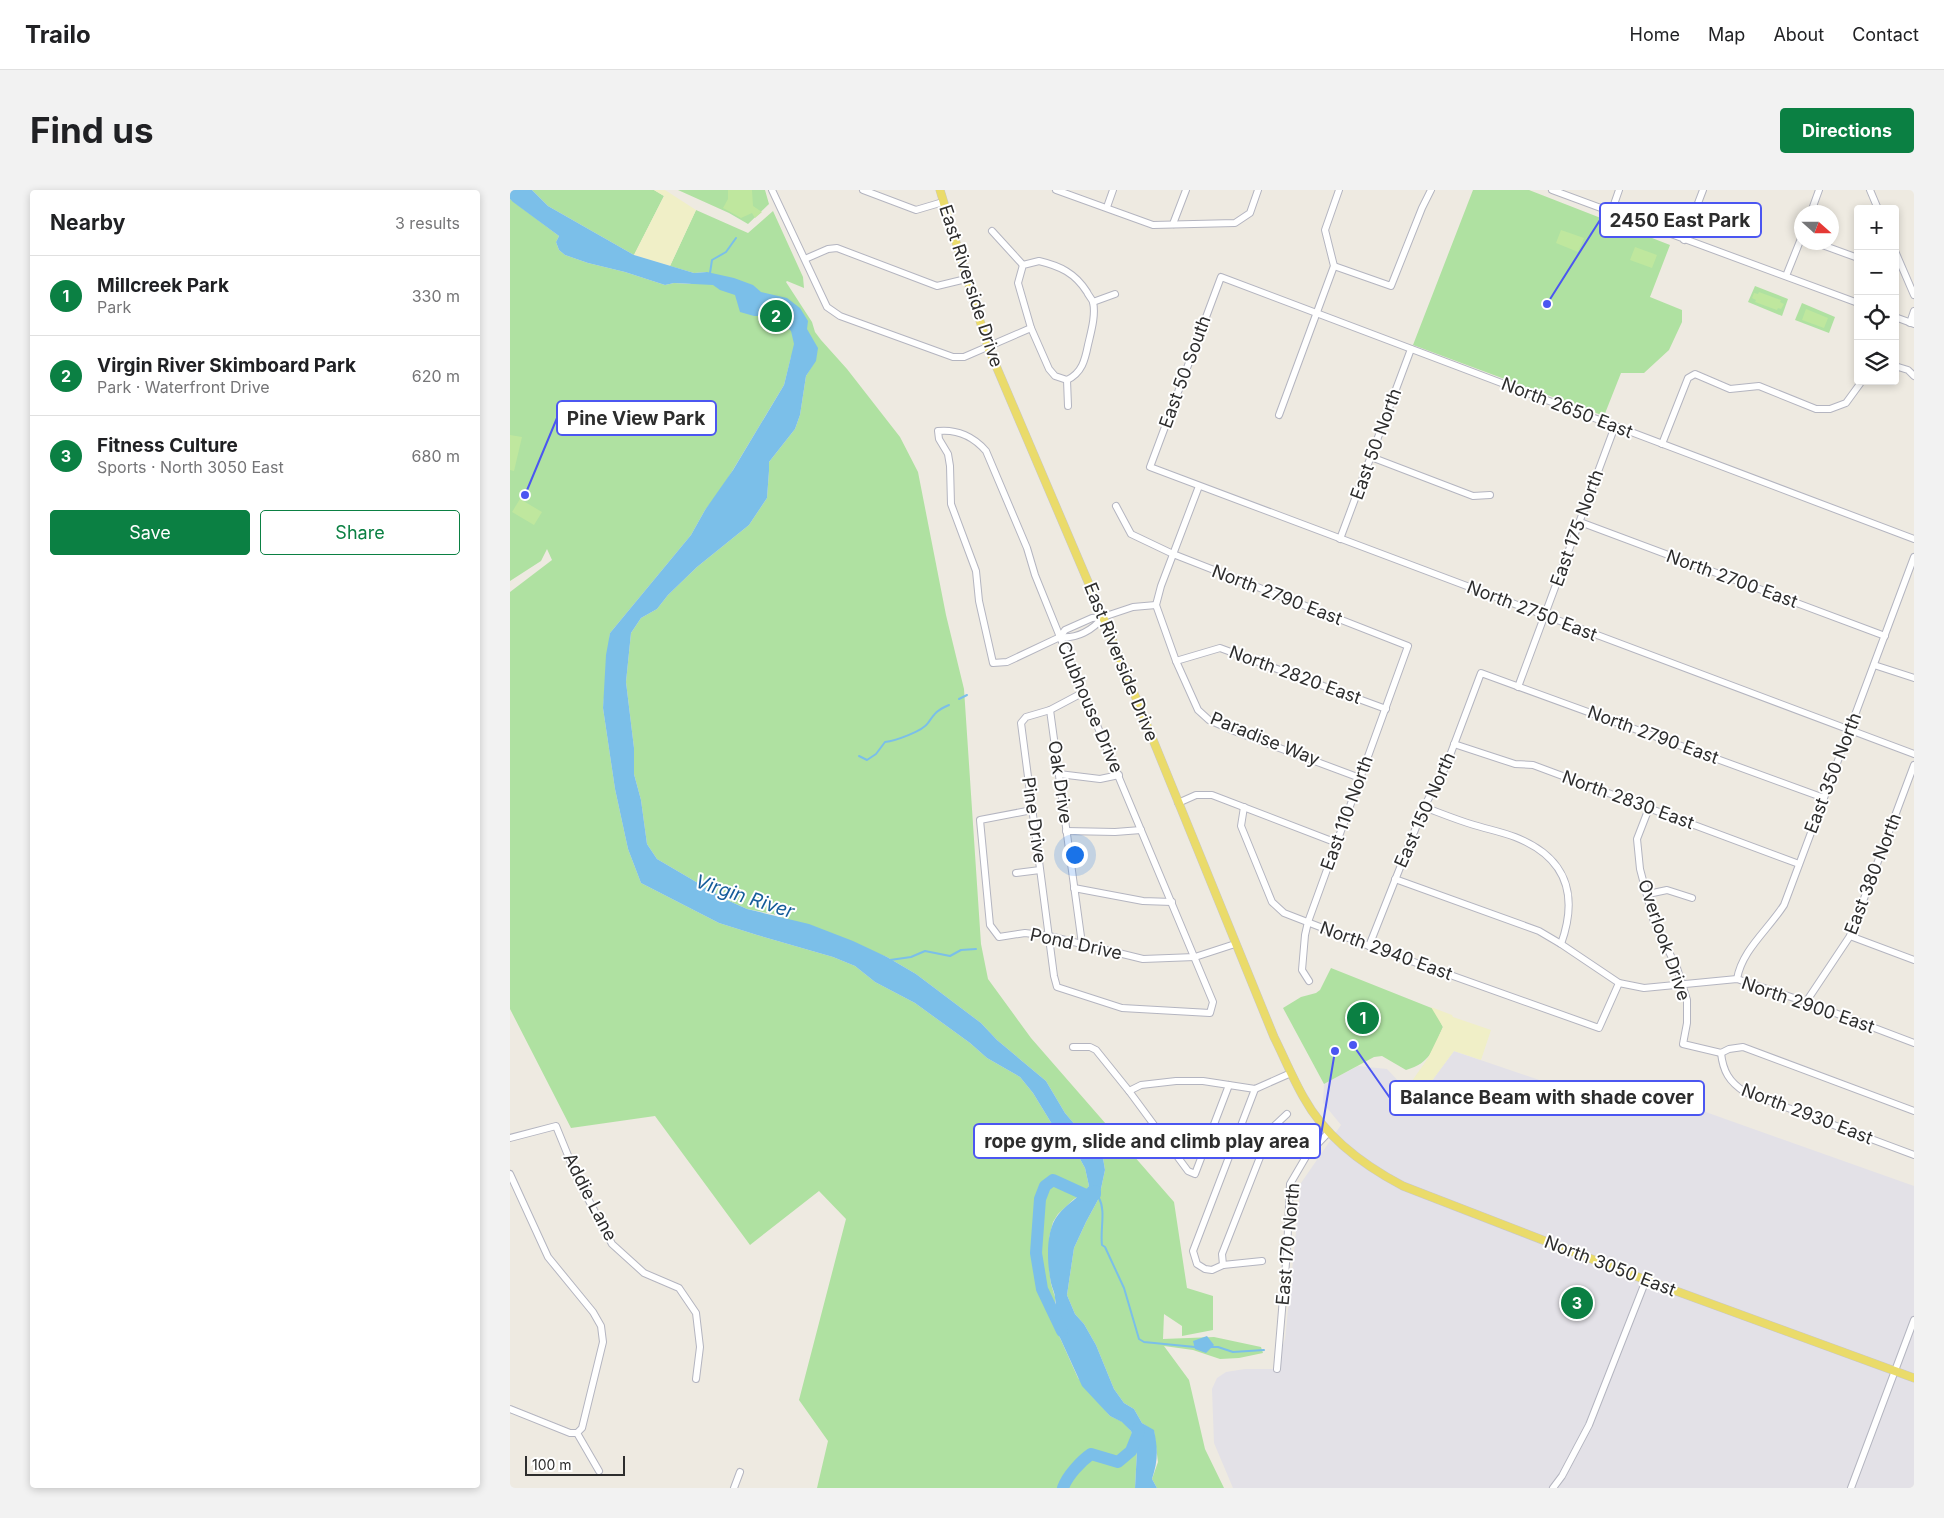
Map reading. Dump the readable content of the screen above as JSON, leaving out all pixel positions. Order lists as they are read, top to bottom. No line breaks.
{"streets":{"main road":["East Riverside Drive","North 3050 East"],"street":["East 50 South","North 2650 East","East 50 North","East 175 North","North 2700 East","North 2790 East","North 2750 East","North 2820 East","Clubhouse Drive","Paradise Way","East 350 North","Oak Drive","North 2830 East","East 150 North","East 110 North","Pine Drive","East 380 North","Overlook Drive","Pond Drive","North 2940 East","North 2900 East","North 2930 East","Addie Lane","East 170 North"]},"crossings":[["East Riverside Drive","Pond Drive"],["East Riverside Drive","North 3050 East"],["East 50 South","North 2650 East"],["East 50 South","North 2750 East"],["North 2650 East","East 50 North"],["North 2650 East","East 175 North"],["East 50 North","North 2750 East"],["East 175 North","North 2700 East"],["East 175 North","North 2790 East"],["East 175 North","North 2750 East"],["North 2700 East","East 350 North"],["North 2790 East","East 350 North"],["North 2790 East","East 150 North"],["North 2790 East","East 110 North"],["North 2750 East","East 350 North"],["North 2820 East","Paradise Way"],["North 2820 East","East 110 North"],["Clubhouse Drive","Pine Drive"],["Clubhouse Drive","Pond Drive"],["Paradise Way","East 110 North"],["East 350 North","North 2830 East"],["East 350 North","North 2900 East"],["Oak Drive","Pine Drive"],["Oak Drive","Pond Drive"],["North 2830 East","East 150 North"],["North 2830 East","Overlook Drive"],["East 150 North","North 2940 East"],["East 150 North","North 2900 East"],["East 110 North","North 2940 East"],["Pine Drive","Pond Drive"],["East 380 North","North 2900 East"],["Overlook Drive","North 2900 East"],["Overlook Drive","North 2930 East"],["North 2940 East","North 2900 East"],["East 170 North","North 3050 East"]],"water":["Virgin River"],"places":["2450 East Park","Pine View Park","Balance Beam with shade cover","rope gym, slide and climb play area"],"scale_bar":"100 m","north":"right","page":{"header":"Trailo","nav":["Home","Map","About","Contact"],"buttons":["Directions",["Save","Share"]],"title":"Find us","heading":["Nearby","3 results"],"map_buttons":["+","−"],"list":[{"mark":"1","name":"Millcreek Park","note":"Park","value":"330 m"},{"mark":"2","name":"Virgin River Skimboard Park","note":"Park · Waterfront Drive","value":"620 m"},{"mark":"3","name":"Fitness Culture","note":"Sports · North 3050 East","value":"680 m"}],"pins":["2","1","3"],"scale":"100 m"}}
